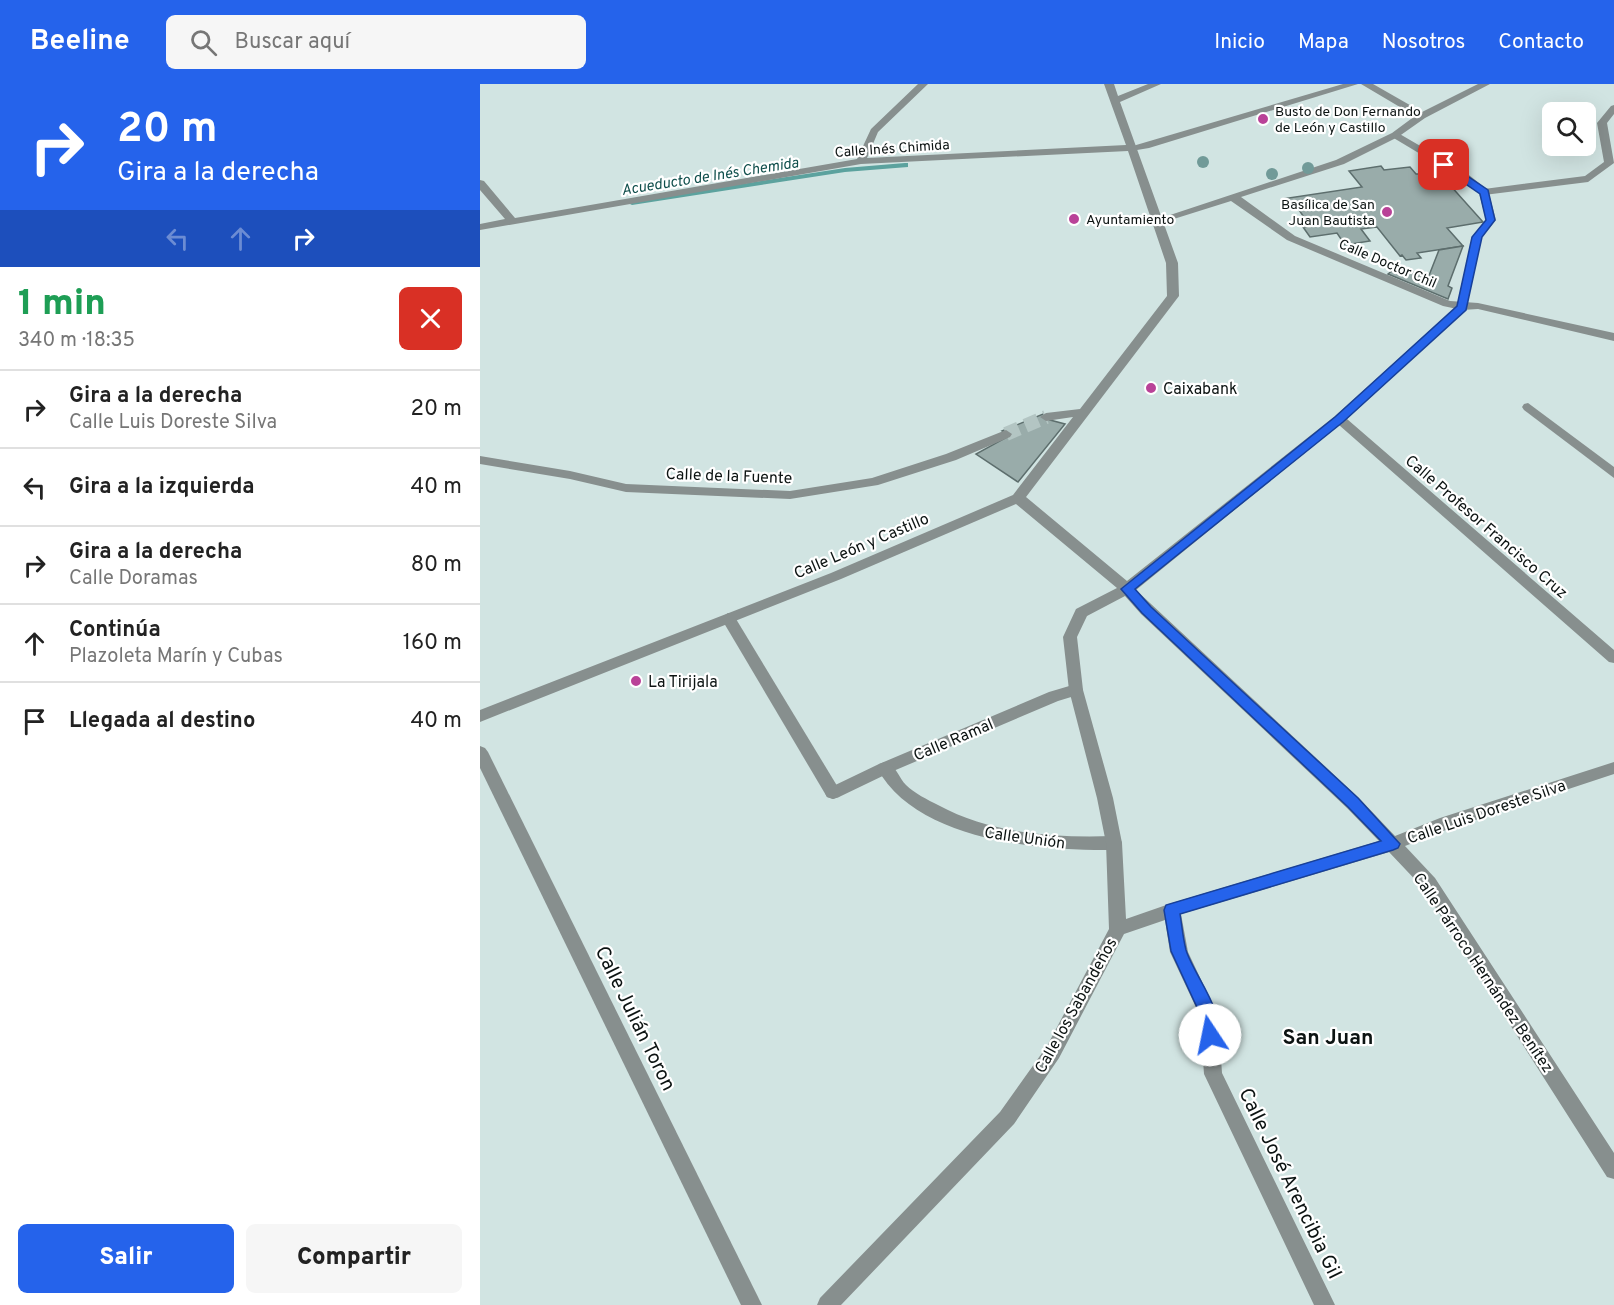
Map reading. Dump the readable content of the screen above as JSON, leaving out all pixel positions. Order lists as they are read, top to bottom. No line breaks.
{"streets":{"street":["Calle Inés Chimida","Calle Doctor Chil","Calle de la Fuente","Calle Profesor Francisco Cruz","Calle León y Castillo","Calle Ramal","Calle Luis Doreste Silva","Calle Unión","Calle Párroco Hernández Benítez","Calle los Sabandeños","Calle Julián Toron","Calle José Arencibia Gil"]},"crossings":[["Calle Doctor Chil","Calle los Sabandeños"],["Calle Profesor Francisco Cruz","Calle los Sabandeños"],["Calle León y Castillo","Calle Ramal"],["Calle León y Castillo","Calle Párroco Hernández Benítez"],["Calle Ramal","Calle Unión"],["Calle Ramal","Calle los Sabandeños"],["Calle Luis Doreste Silva","Calle Párroco Hernández Benítez"],["Calle Luis Doreste Silva","Calle los Sabandeños"],["Calle Luis Doreste Silva","Calle José Arencibia Gil"],["Calle Unión","Calle los Sabandeños"],["Calle Párroco Hernández Benítez","Calle los Sabandeños"]],"districts":["San Juan"],"water":["Acueducto de Inés Chemida"],"places":["Busto de Don Fernando de León y Castillo","Basílica de San Juan Bautista","Ayuntamiento","Caixabank","La Tirijala"],"page":{"header":"Beeline","search":"Buscar aquí","nav":["Inicio","Mapa","Nosotros","Contacto"],"turn":["20 m","Gira a la derecha"],"heading":["1 min","340 m · 18:35"],"list":[{"name":"Gira a la derecha","note":"Calle Luis Doreste Silva","value":"20 m"},{"name":"Gira a la izquierda","value":"40 m"},{"name":"Gira a la derecha","note":"Calle Doramas","value":"80 m"},{"name":"Continúa","note":"Plazoleta Marín y Cubas","value":"160 m"},{"name":"Llegada al destino","value":"40 m"}],"buttons":["Salir","Compartir"]}}
